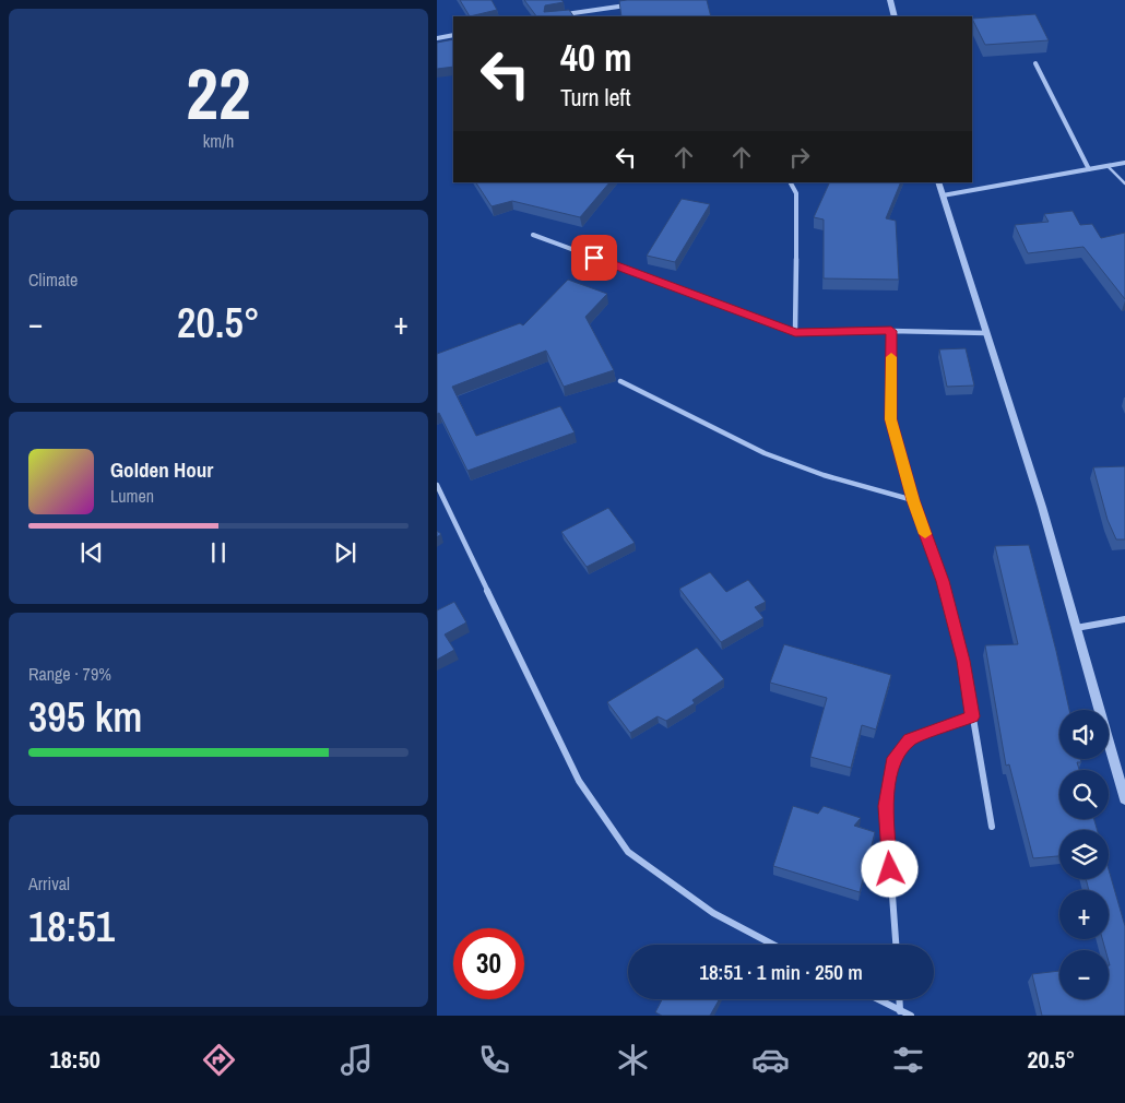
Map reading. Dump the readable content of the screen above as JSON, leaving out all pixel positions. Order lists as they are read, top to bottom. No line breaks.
{"page":{"tile":[["22","km/h"],"Climate",["Range · 79%","395 km"],["Arrival","18:51"]],"turn":["40 m","Turn left"],"heat":["−","20.5°","+"],"song":["Golden Hour","Lumen"],"map_buttons":["+","−"],"limit":"30","trip":"18:51 · 1 min · 250 m","tabs":["18:50","20.5°"]}}
